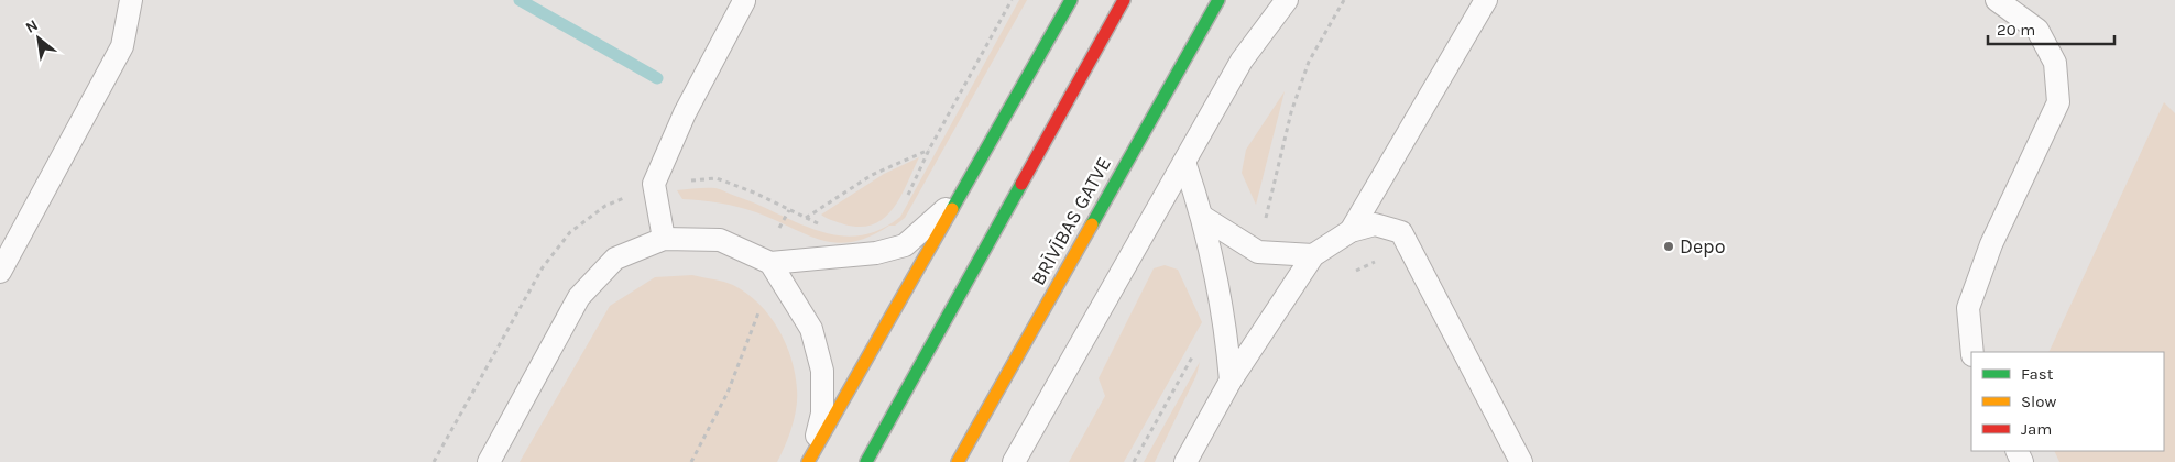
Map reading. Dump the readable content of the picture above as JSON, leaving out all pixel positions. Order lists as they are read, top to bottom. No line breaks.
{"streets":{"main road":["BRĪVĪBAS GATVE"]},"places":["Depo"],"legend":["Fast","Slow","Jam"],"scale_bar":"20 m","north":"top left"}
